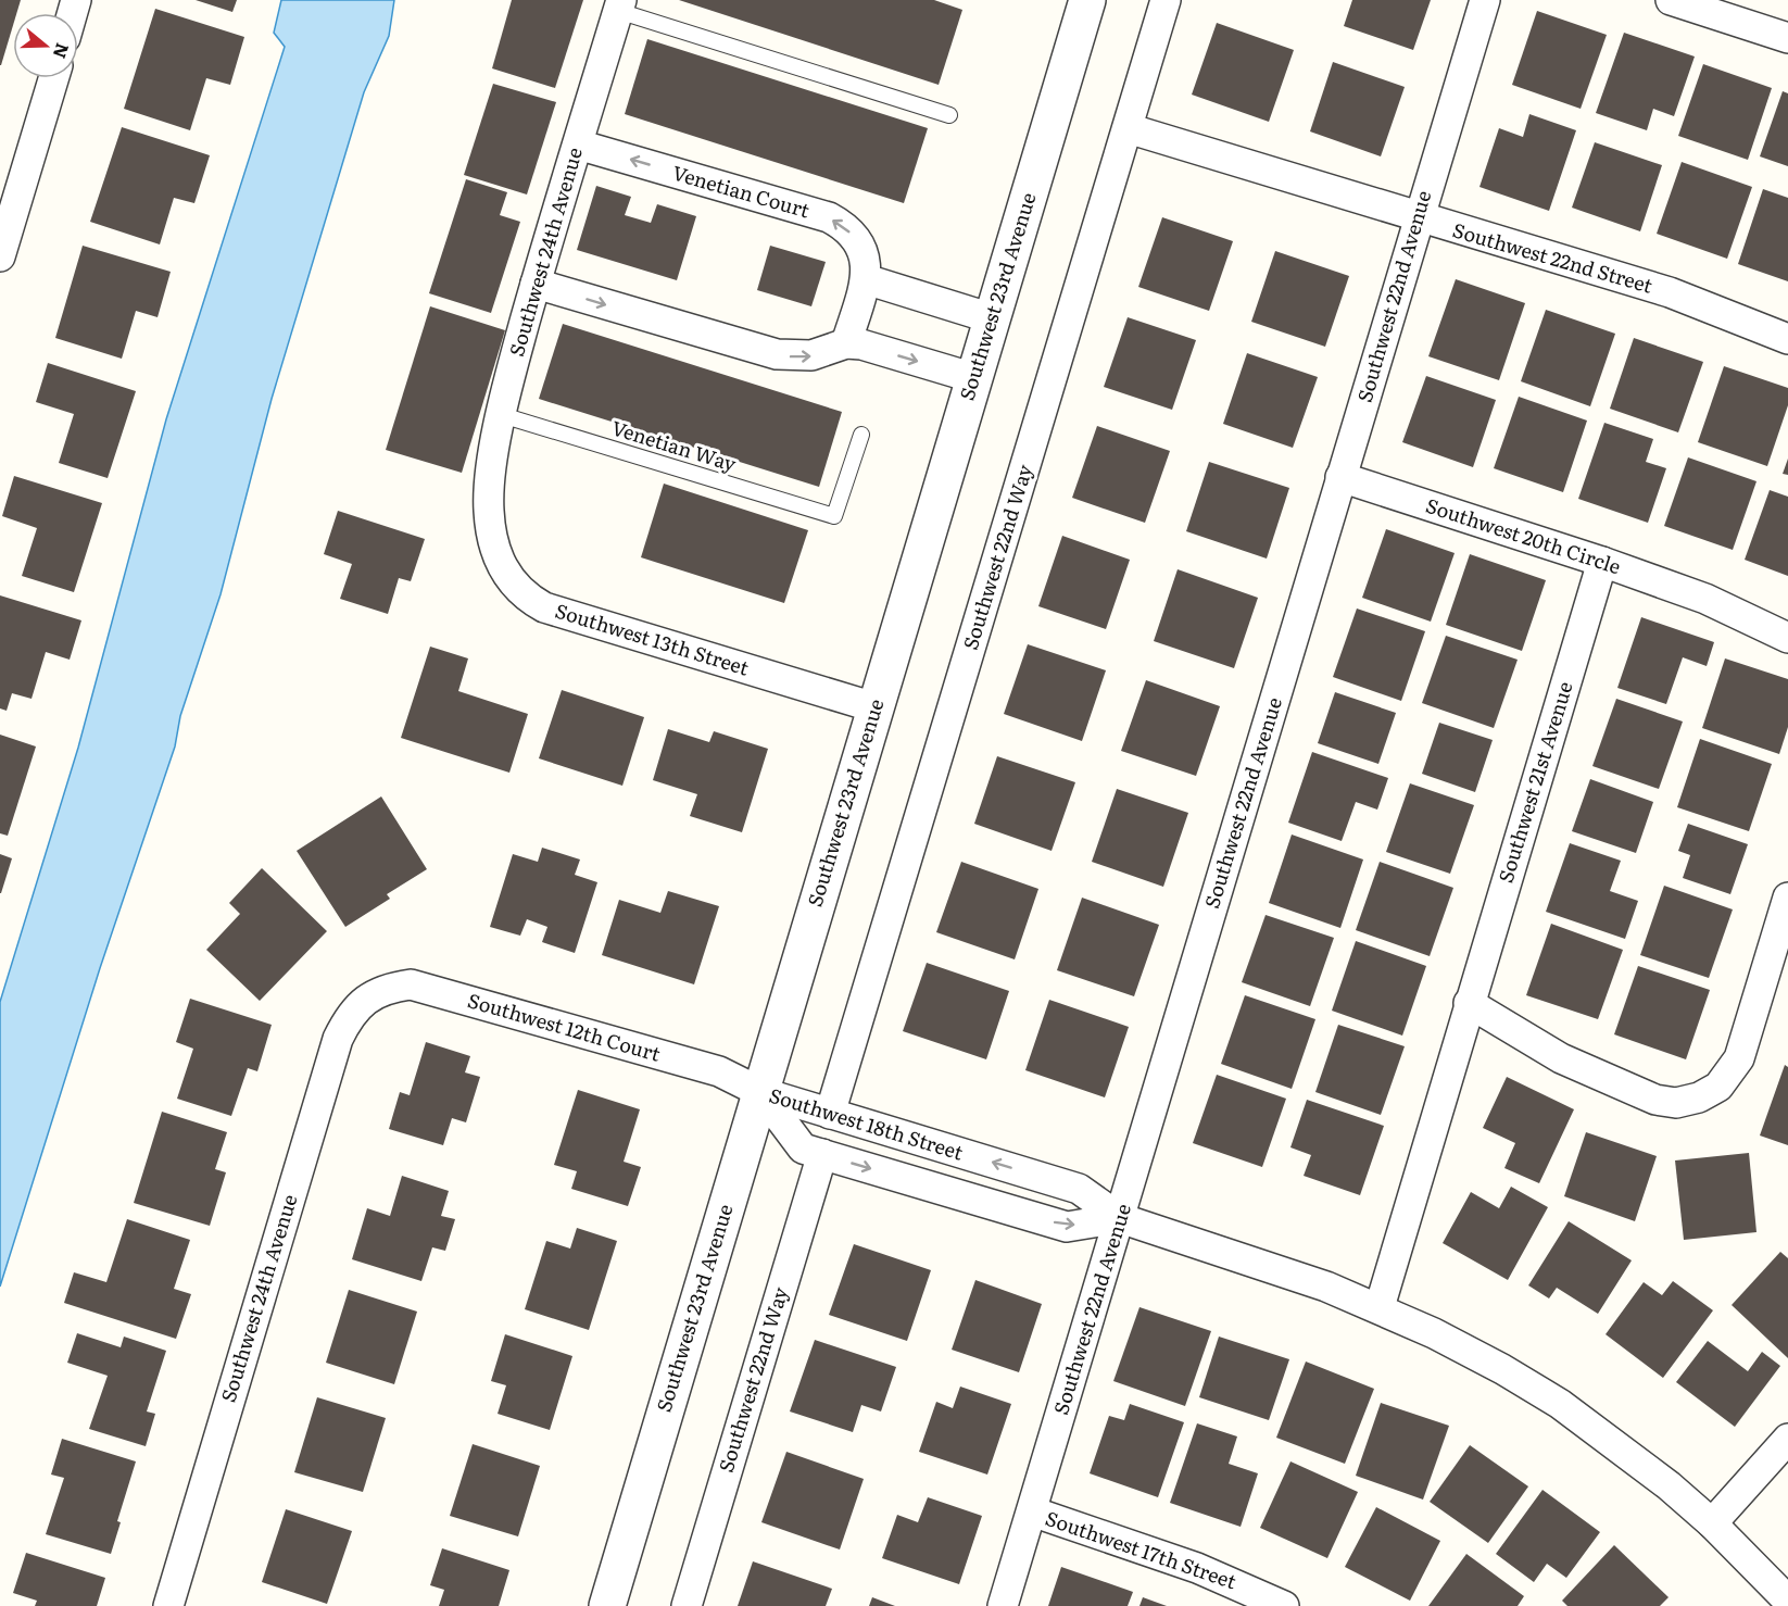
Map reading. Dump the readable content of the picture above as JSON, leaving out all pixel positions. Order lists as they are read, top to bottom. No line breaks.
{"streets":{"street":["Venetian Court","Southwest 24th Avenue","Southwest 22nd Street","Southwest 23rd Avenue","Southwest 22nd Avenue","Southwest 20th Circle","Southwest 22nd Way","Southwest 13th Street","Southwest 21st Avenue","Southwest 12th Court","Southwest 18th Street","Southwest 17th Street"],"lane":["Venetian Way"]},"crossings":[["Venetian Court","Southwest 24th Avenue"],["Southwest 24th Avenue","Venetian Way"],["Southwest 24th Avenue","Southwest 13th Street"],["Southwest 24th Avenue","Southwest 12th Court"],["Southwest 22nd Street","Southwest 22nd Avenue"],["Southwest 22nd Street","Southwest 22nd Way"],["Southwest 23rd Avenue","Southwest 13th Street"],["Southwest 23rd Avenue","Southwest 12th Court"],["Southwest 23rd Avenue","Southwest 18th Street"],["Southwest 22nd Avenue","Southwest 20th Circle"],["Southwest 22nd Avenue","Southwest 18th Street"],["Southwest 22nd Avenue","Southwest 17th Street"],["Southwest 20th Circle","Southwest 21st Avenue"],["Southwest 22nd Way","Southwest 18th Street"],["Southwest 21st Avenue","Southwest 18th Street"],["Southwest 12th Court","Southwest 18th Street"]],"one_way":["Venetian Court"],"north":"right"}
